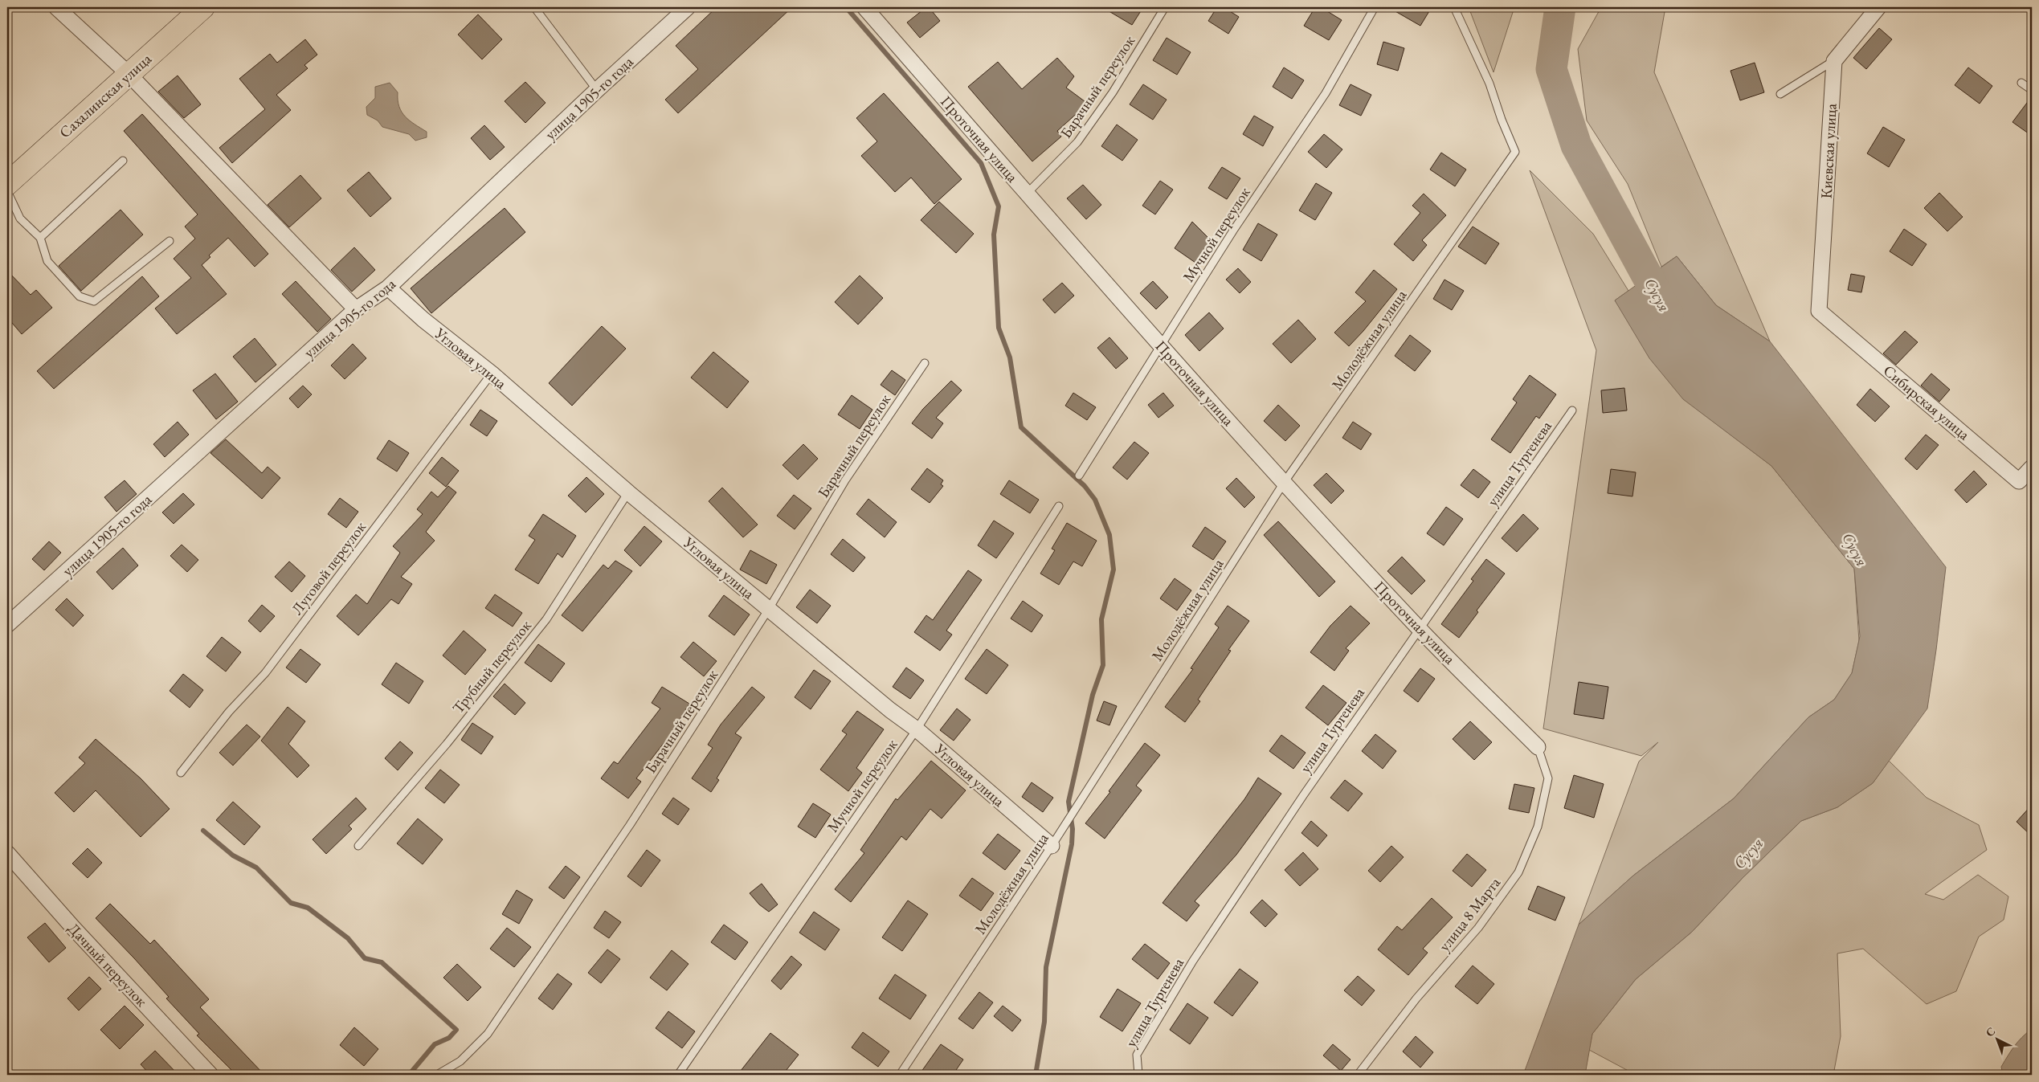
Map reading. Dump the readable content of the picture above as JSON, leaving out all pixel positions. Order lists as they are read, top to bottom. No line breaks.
{"streets":{"main road":["Сахалинская улица"],"street":["улица 1905-го года","Проточная улица","Киевская улица","Угловая улица","Сибирская улица","Дачный переулок"],"lane":["Барачный переулок","Мучной переулок","Молодёжная улица","улица Тургенева","Луговой переулок","Трубный переулок","улица 8 Марта"]},"crossings":[["Барачный переулок","Проточная улица"],["Барачный переулок","Угловая улица"],["улица 1905-го года","Угловая улица"],["Проточная улица","Мучной переулок"],["Проточная улица","Молодёжная улица"],["Проточная улица","улица Тургенева"],["Проточная улица","улица 8 Марта"],["Киевская улица","Сибирская улица"],["Мучной переулок","Угловая улица"],["Молодёжная улица","Угловая улица"],["Угловая улица","Луговой переулок"],["Угловая улица","Трубный переулок"]],"water":["Сусуя"],"north":"top left"}
